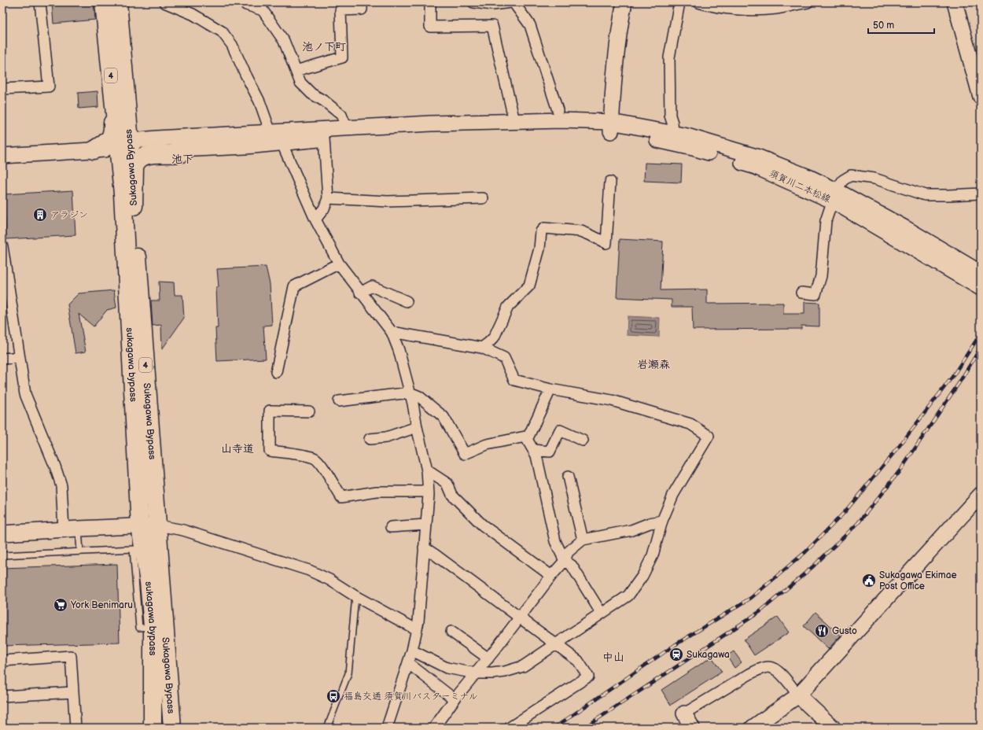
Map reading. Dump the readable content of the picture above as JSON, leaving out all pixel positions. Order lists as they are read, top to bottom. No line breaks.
{"streets":{"highway":["4","Sukagawa Bypass","sukagawa bypass"],"street":["須賀川二本松線"]},"crossings":[["4","sukagawa bypass"],["Sukagawa Bypass","sukagawa bypass"]],"districts":["池ノ下町","池下","岩瀬森","山寺道","中山"],"places":{"building":["アラジン"],"public building":["Sukagawa Ekimae Post Office"],"supermarket":["York Benimaru"],"restaurant":["Gusto"],"station":["Sukagawa"],"bus stop":["福島交通 須賀川バスターミナル"]},"scale_bar":"50 m"}
